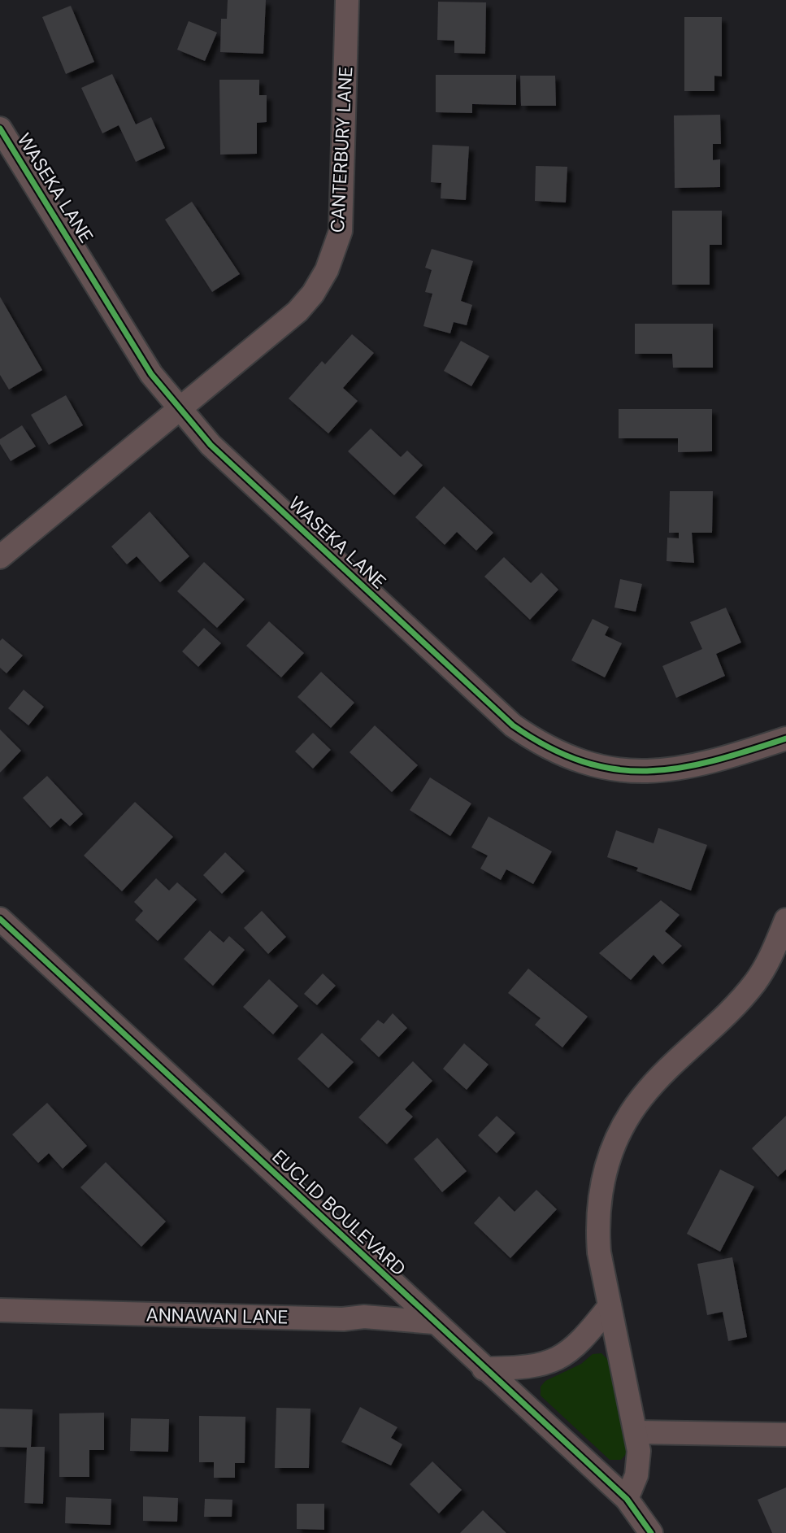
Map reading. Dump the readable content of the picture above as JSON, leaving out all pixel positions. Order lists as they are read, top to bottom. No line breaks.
{"streets":{"street":["CANTERBURY LANE","WASEKA LANE","EUCLID BOULEVARD","ANNAWAN LANE"]},"crossings":[["CANTERBURY LANE","WASEKA LANE"],["EUCLID BOULEVARD","ANNAWAN LANE"]]}
